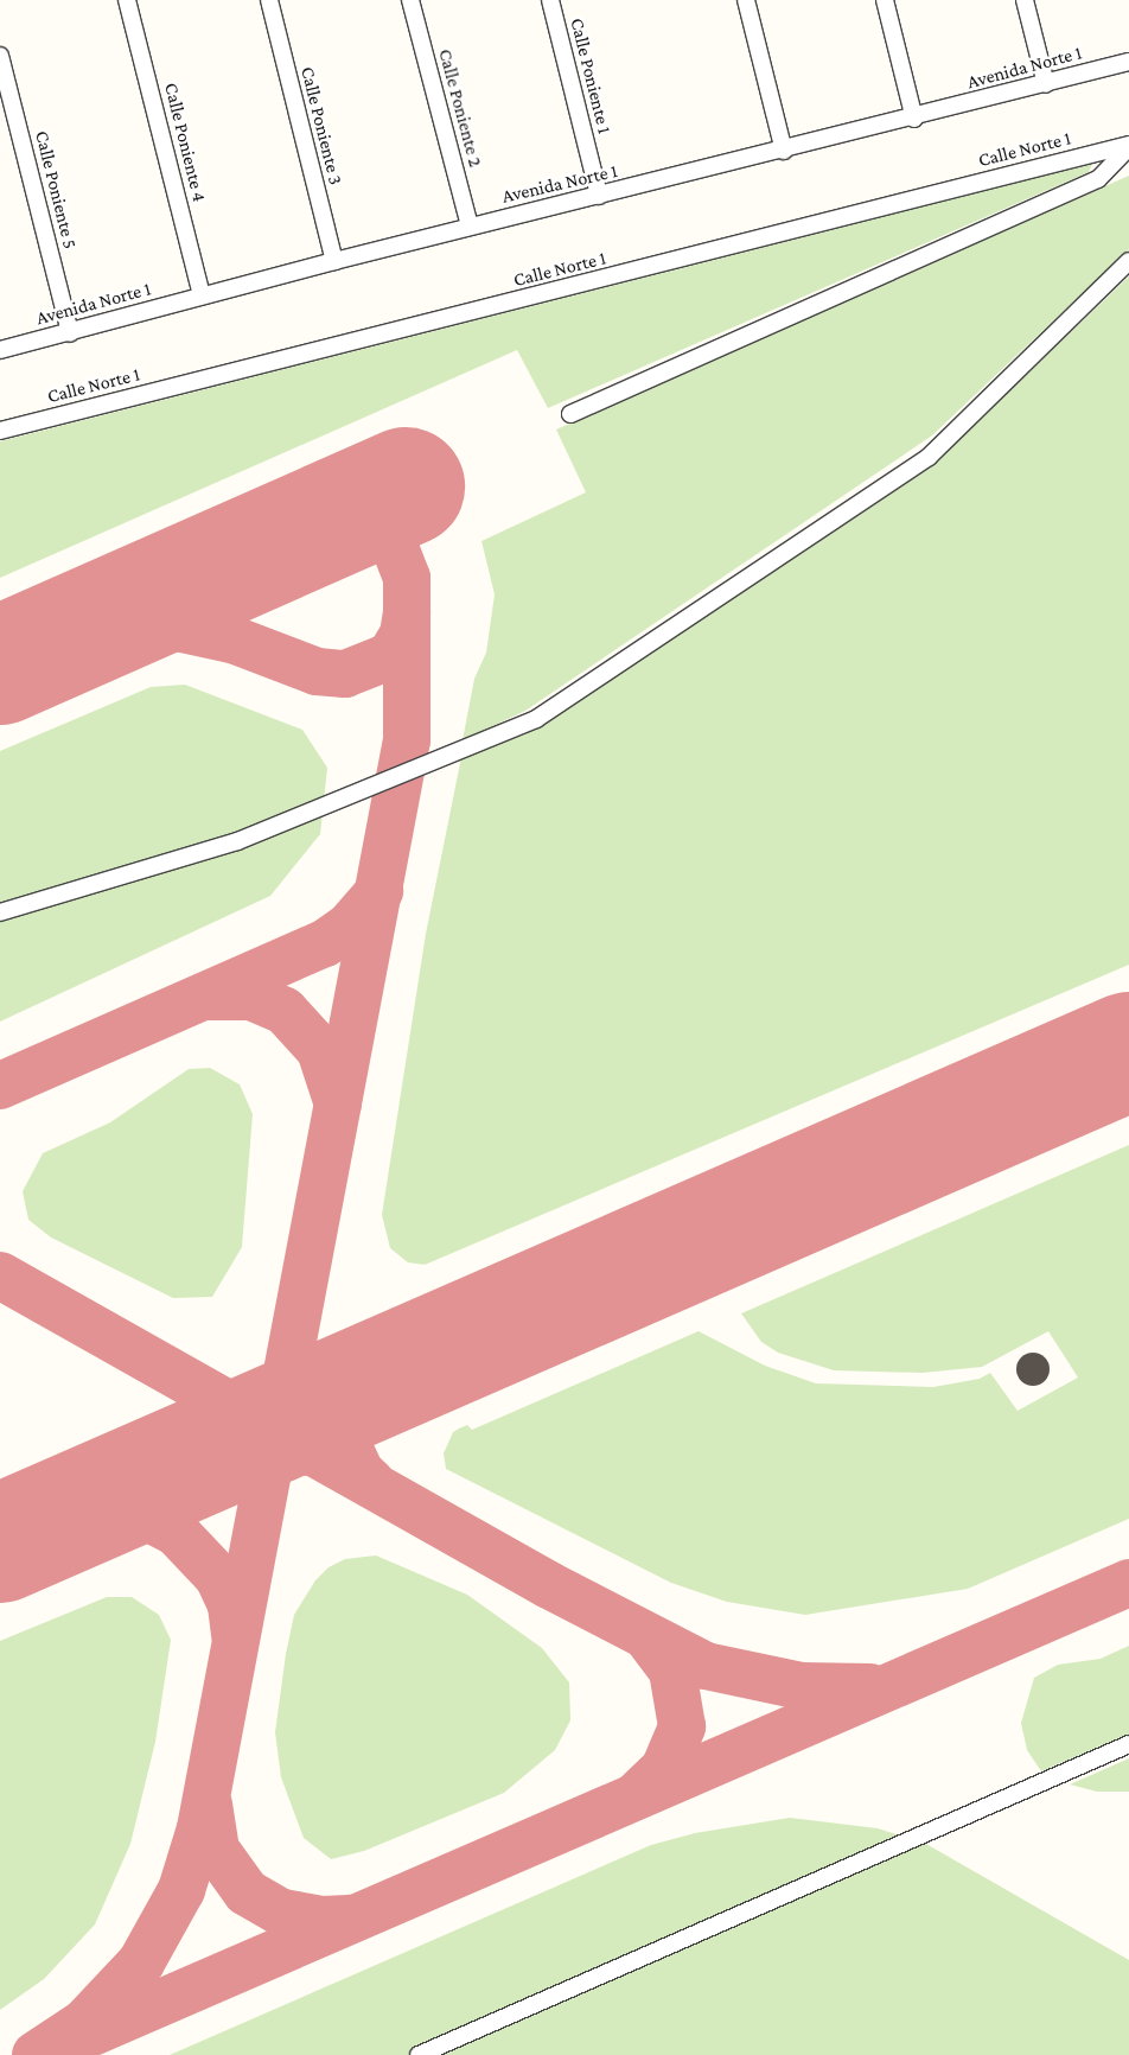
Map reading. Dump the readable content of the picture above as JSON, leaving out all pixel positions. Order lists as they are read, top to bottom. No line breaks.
{"streets":{"street":["Avenida Norte 1","Calle Poniente 1","Calle Poniente 2","Calle Poniente 3","Calle Poniente 4","Calle Norte 1","Calle Poniente 5"]},"crossings":[["Avenida Norte 1","Calle Poniente 1"],["Avenida Norte 1","Calle Poniente 2"],["Avenida Norte 1","Calle Poniente 3"],["Avenida Norte 1","Calle Poniente 4"],["Avenida Norte 1","Calle Poniente 5"]]}
